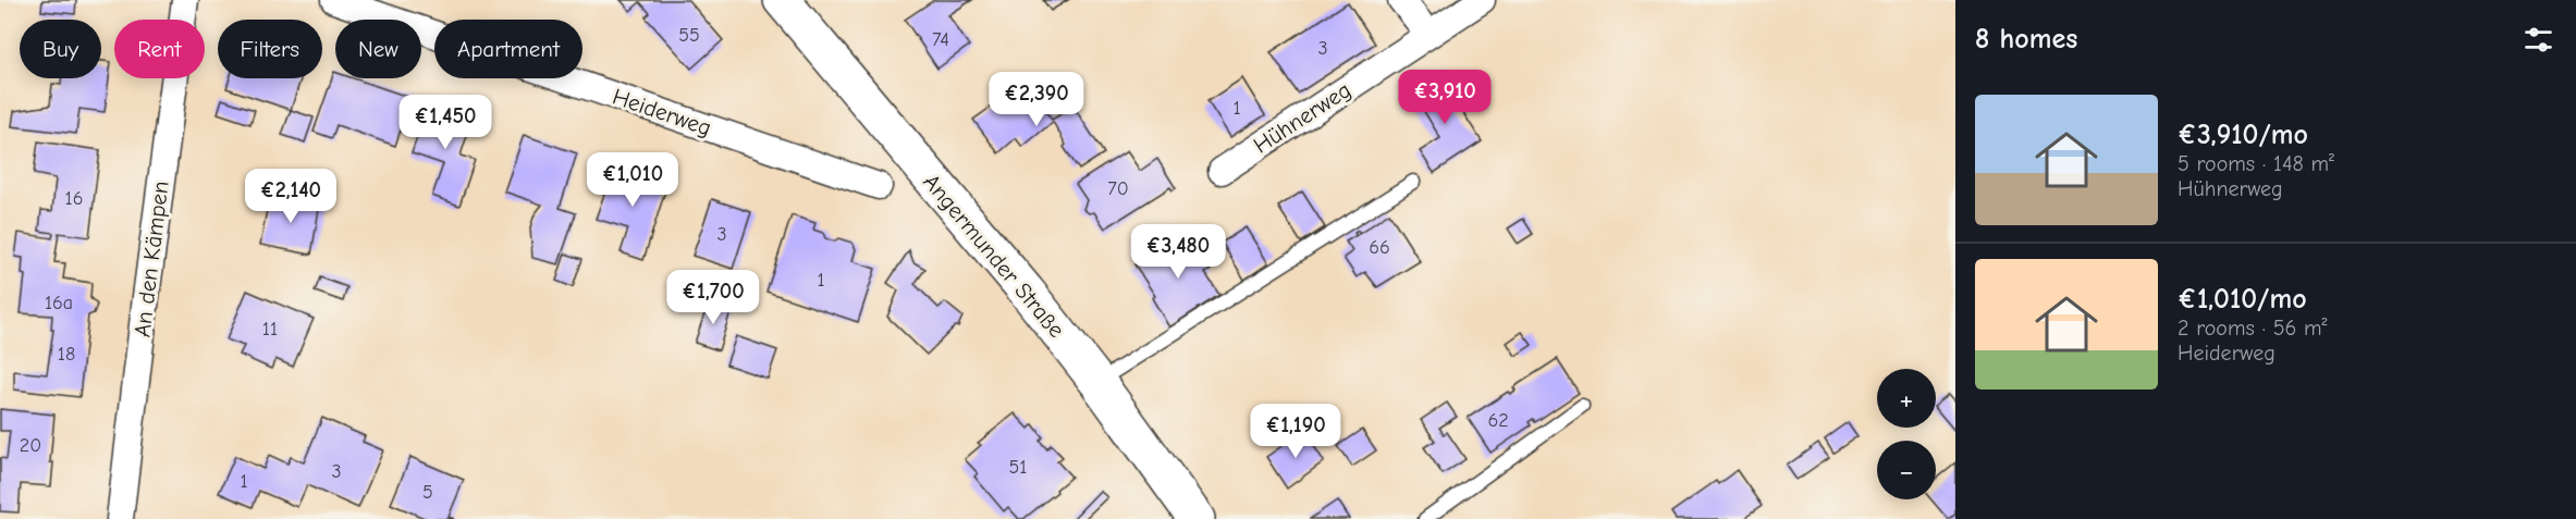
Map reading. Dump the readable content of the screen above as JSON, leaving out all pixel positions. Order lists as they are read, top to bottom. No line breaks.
{"streets":{"main road":["Angermunder Straße"],"street":["Heiderweg","Hühnerweg","An den Kämpen"]},"house_numbers":["55","74","3","1","70","16","3","66","1","16a","11","18","62","20","51","3","1","5"],"page":{"heading":"8 homes","chip":["Buy","Rent","Filters","New","Apartment"],"price":["€3,910","€2,390","€1,450","€1,010","€2,140","€3,480","€1,700","€1,190"],"list":[{"name":"€3,910/mo","note":"5 rooms · 148 m² · Hühnerweg"},{"name":"€1,010/mo","note":"2 rooms · 56 m² · Heiderweg"}],"map_buttons":["+","−"]}}
